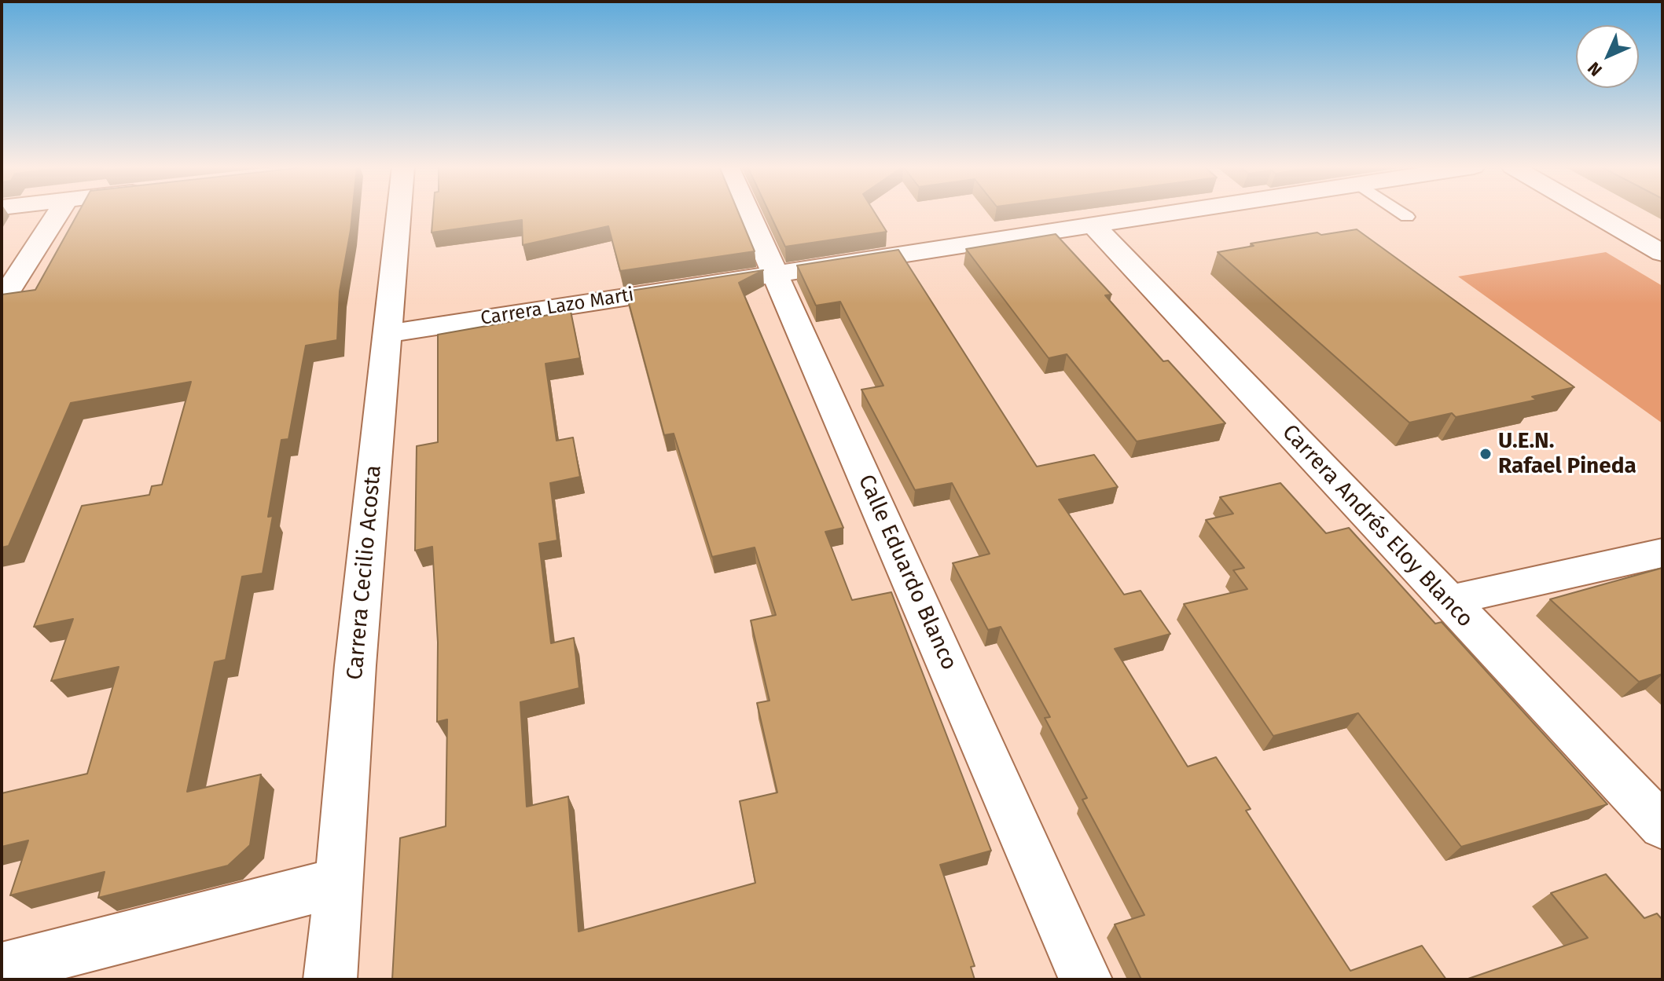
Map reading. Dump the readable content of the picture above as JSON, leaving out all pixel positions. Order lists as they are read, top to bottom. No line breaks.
{"streets":{"street":["Carrera Lazo Marti","Carrera Andrés Eloy Blanco","Carrera Cecilio Acosta","Calle Eduardo Blanco"]},"crossings":[["Carrera Lazo Marti","Carrera Andrés Eloy Blanco"],["Carrera Lazo Marti","Carrera Cecilio Acosta"],["Carrera Lazo Marti","Calle Eduardo Blanco"]],"places":["U.E.N. Rafael Pineda"],"north":"bottom left"}
